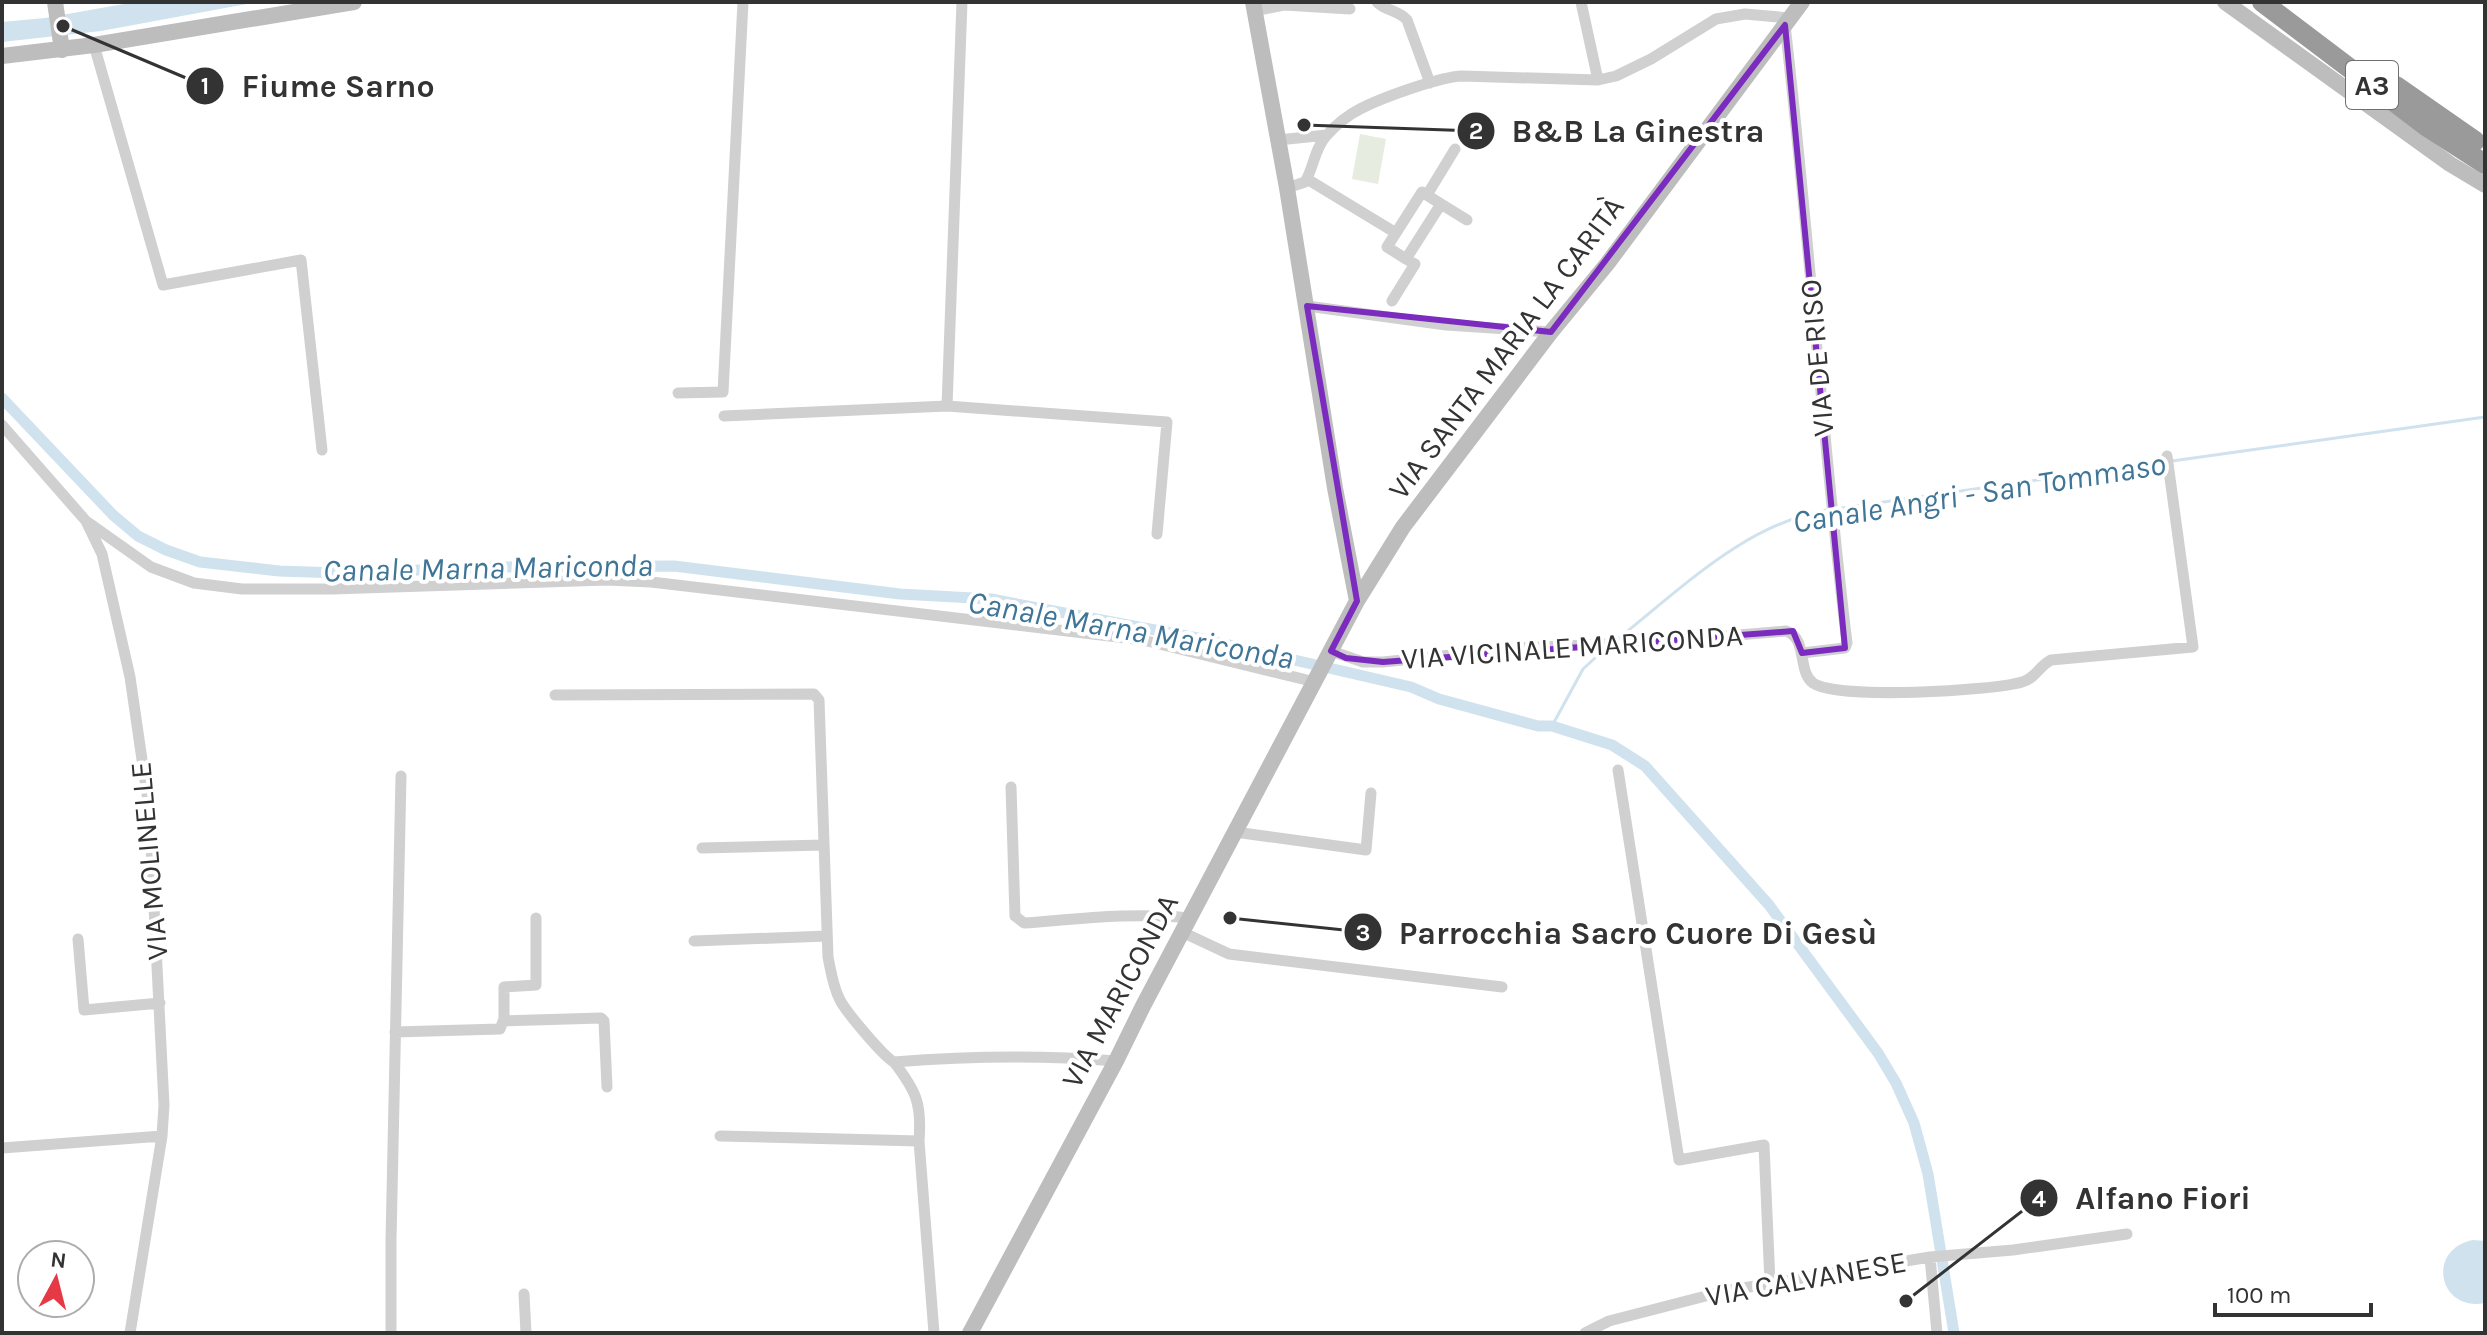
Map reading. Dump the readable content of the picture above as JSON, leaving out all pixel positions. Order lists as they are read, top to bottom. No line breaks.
{"streets":{"highway":["A3"],"street":["VIA SANTA MARIA LA CARITÀ","VIA DE RISO","VIA VICINALE MARICONDA","VIA MOLINELLE","VIA MARICONDA","VIA CALVANESE"]},"crossings":[["VIA SANTA MARIA LA CARITÀ","VIA DE RISO"],["VIA SANTA MARIA LA CARITÀ","VIA VICINALE MARICONDA"],["VIA SANTA MARIA LA CARITÀ","VIA MARICONDA"],["VIA DE RISO","VIA VICINALE MARICONDA"],["VIA VICINALE MARICONDA","VIA MOLINELLE"],["VIA VICINALE MARICONDA","VIA MARICONDA"]],"water":["Canale Angri - San Tommaso","Canale Marna Mariconda"],"places":["Fiume Sarno","B&B La Ginestra","Parrocchia Sacro Cuore Di Gesù","Alfano Fiori"],"scale_bar":"100 m","north":"top"}
